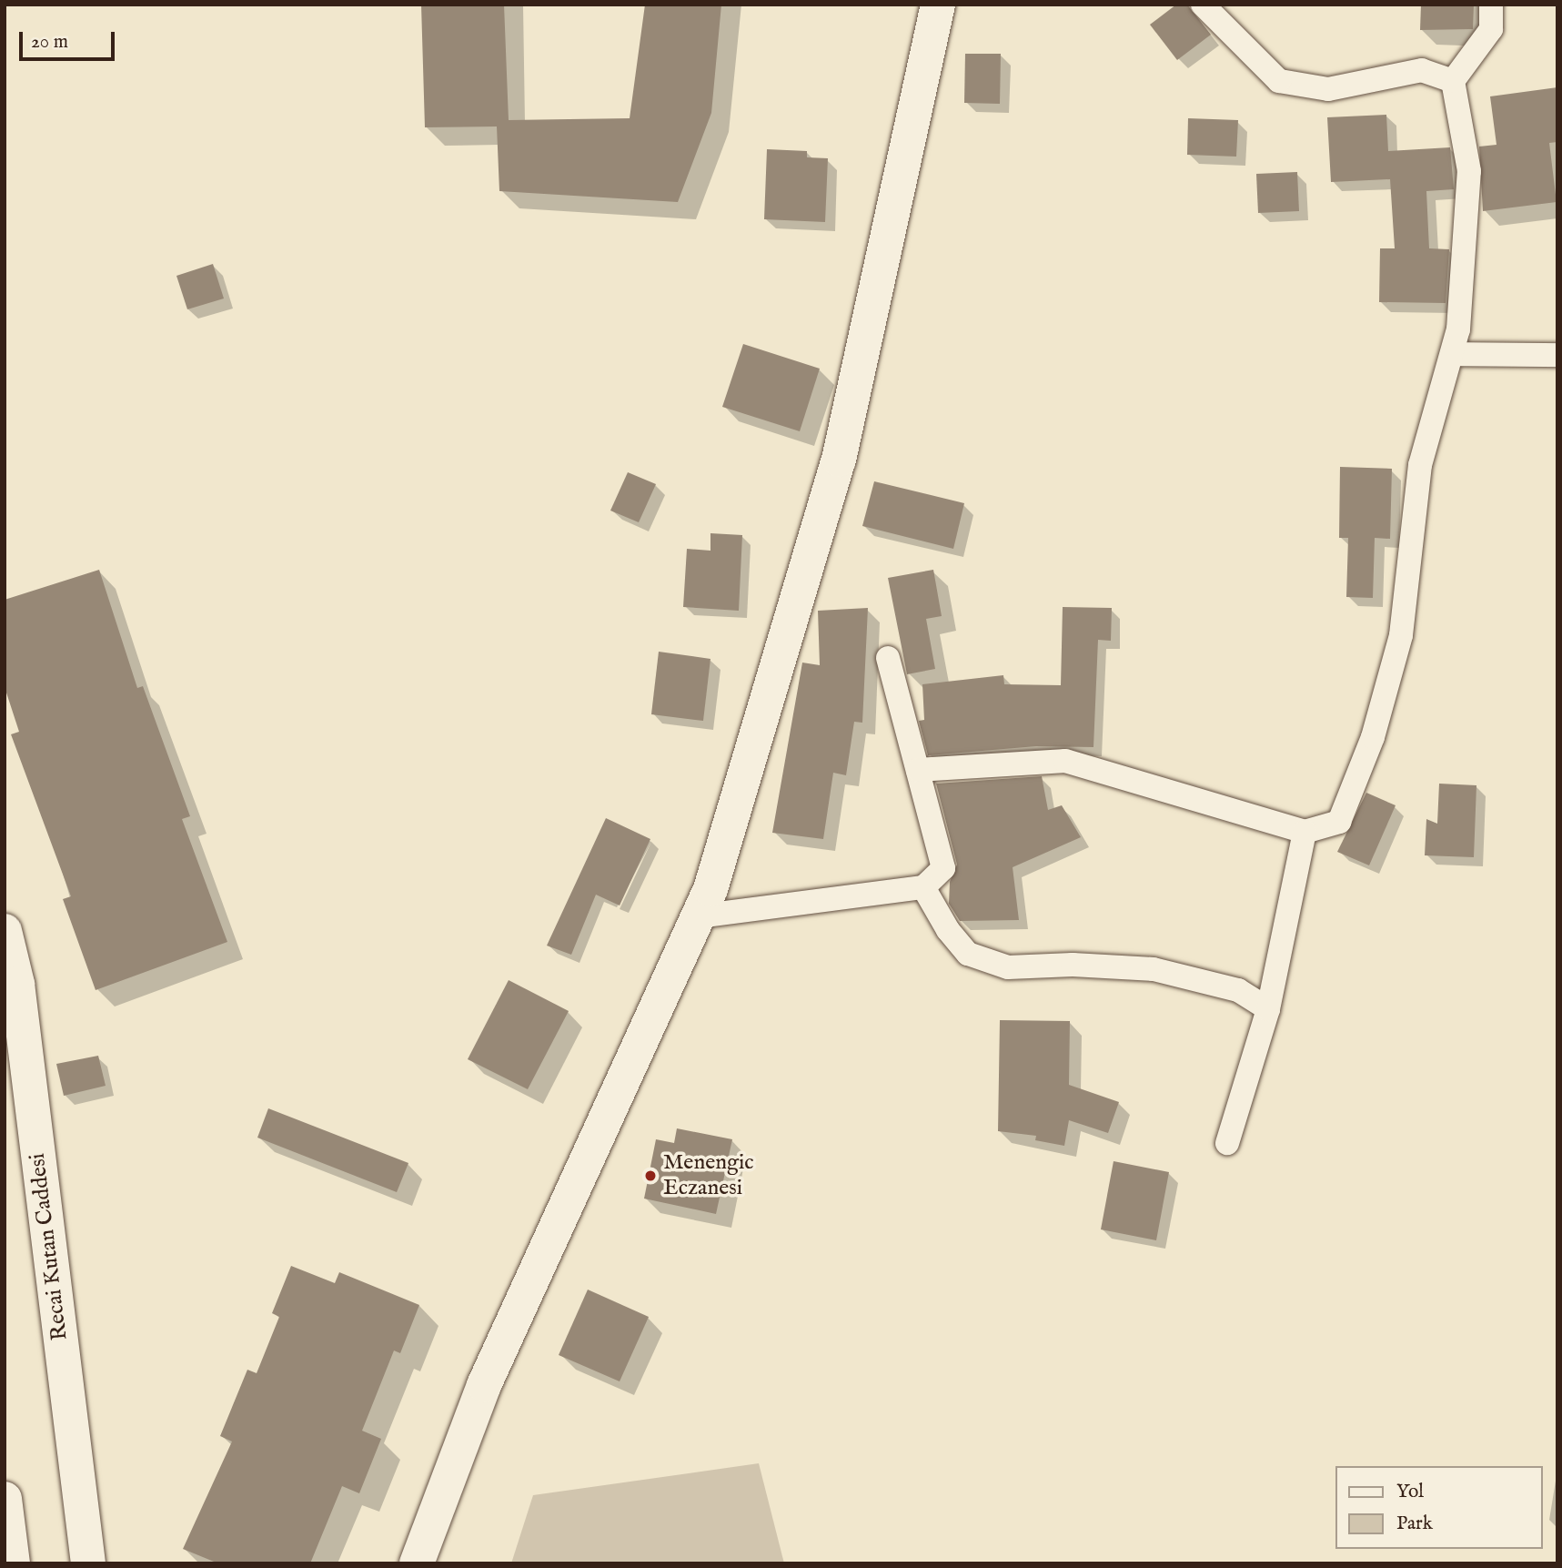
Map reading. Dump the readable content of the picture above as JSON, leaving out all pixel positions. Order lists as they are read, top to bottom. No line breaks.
{"streets":{"street":["Recai Kutan Caddesi"]},"places":["Menengic Eczanesi"],"legend":["Yol","Park"],"scale_bar":"20 m"}
